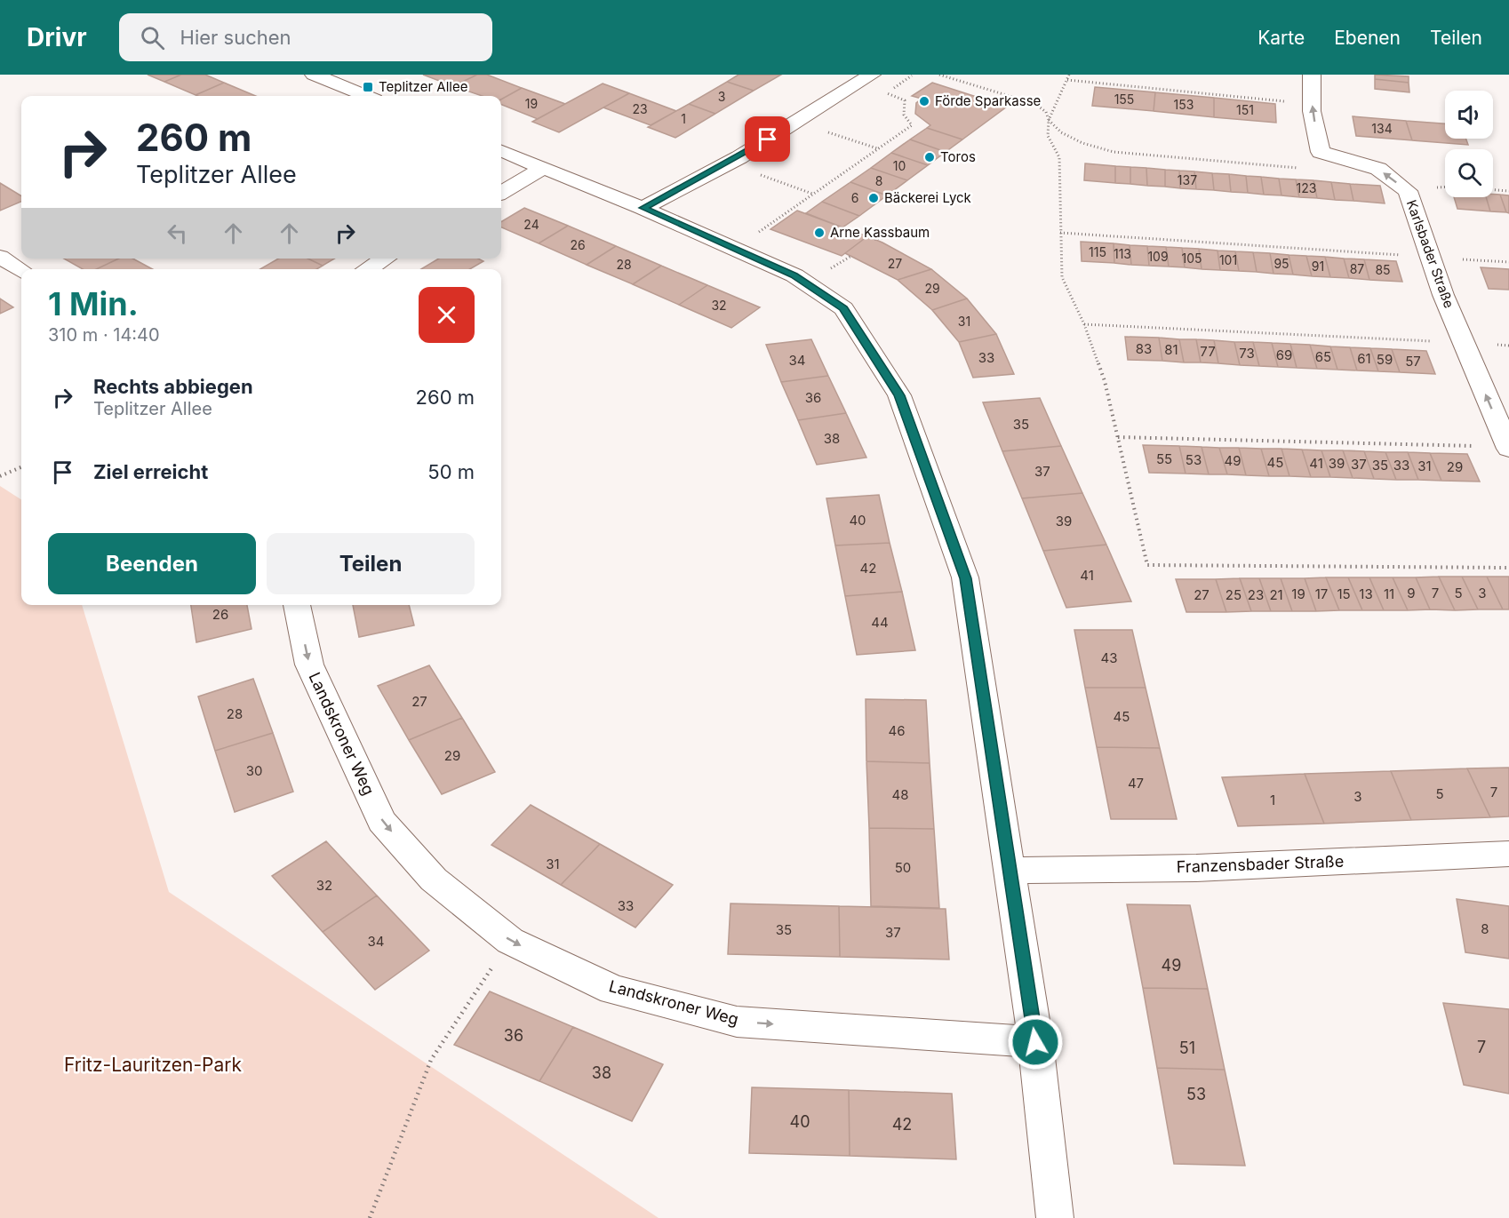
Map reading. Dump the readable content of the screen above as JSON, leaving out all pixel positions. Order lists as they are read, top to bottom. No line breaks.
{"streets":{"street":["Karlsbader Straße","Landskroner Weg","Franzensbader Straße"]},"one_way":["Karlsbader Straße","Landskroner Weg"],"parks":["Fritz-Lauritzen-Park"],"places":{"transit":["Teplitzer Allee"],"other":["Förde Sparkasse","Toros","Bäckerei Lyck","Arne Kassbaum"]},"house_numbers":["3","155","19","153","23","151","1","134","10","137","8","123","6","24","26","115","113","109","105","101","27","95","28","91","87","85","29","32","31","83","81","77","73","69","65","33","61","59","34","57","36","35","38","55","53","49","45","41","39","37","35","33","31","29","37","40","39","42","41","9","7","5","3","19","17","15","13","11","27","25","23","21","26","44","43","27","28","45","46","29","30","47","7","5","48","3","1","31","50","32","33","8","35","37","34","49","36","7","51","38","53","40","42"],"page":{"header":"Drivr","search":"Hier suchen","nav":["Karte","Ebenen","Teilen"],"turn":["260 m","Teplitzer Allee"],"heading":["1 Min.","310 m · 14:40"],"list":[{"name":"Rechts abbiegen","note":"Teplitzer Allee","value":"260 m"},{"name":"Ziel erreicht","value":"50 m"}],"buttons":["Beenden","Teilen"]}}
